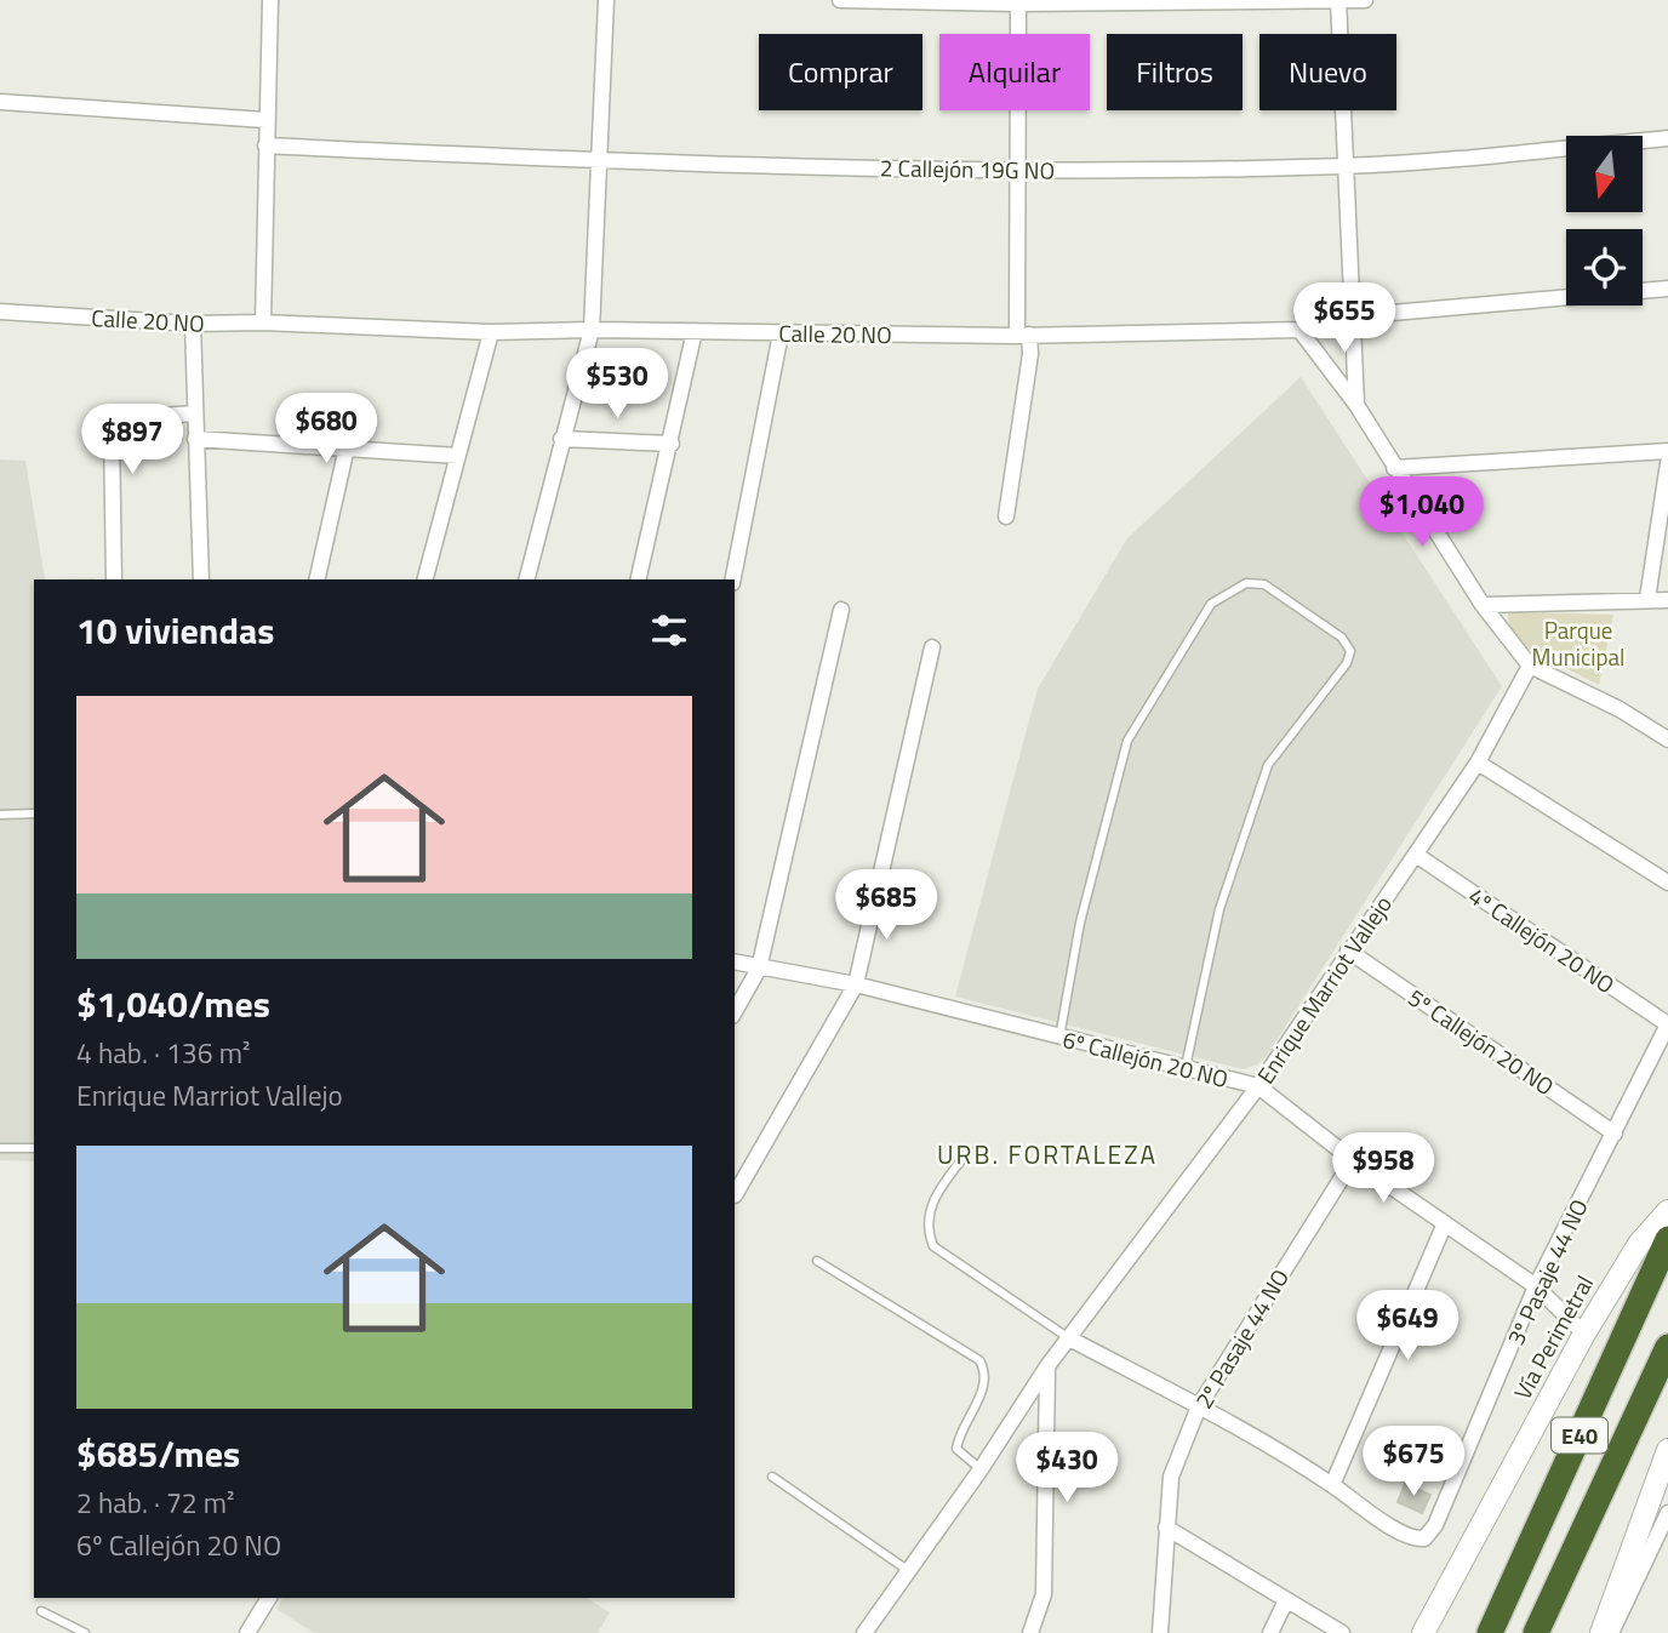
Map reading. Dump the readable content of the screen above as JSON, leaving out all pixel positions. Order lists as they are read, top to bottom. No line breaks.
{"streets":{"highway":["E40"],"main road":["Vía Perimetral"],"street":["2 Callejón 19G NO","Calle 20 NO","4º Callejón 20 NO","Enrique Marriot Vallejo","5º Callejón 20 NO","6º Callejón 20 NO","3º Pasaje 44 NO","2º Pasaje 44 NO"]},"crossings":[["4º Callejón 20 NO","Enrique Marriot Vallejo"],["4º Callejón 20 NO","3º Pasaje 44 NO"],["Enrique Marriot Vallejo","5º Callejón 20 NO"],["Enrique Marriot Vallejo","6º Callejón 20 NO"],["5º Callejón 20 NO","3º Pasaje 44 NO"],["6º Callejón 20 NO","3º Pasaje 44 NO"],["6º Callejón 20 NO","Vía Perimetral"],["6º Callejón 20 NO","2º Pasaje 44 NO"]],"districts":["URB. FORTALEZA"],"parks":["Parque Municipal"],"north":"bottom","page":{"chip":["Comprar","Alquilar","Filtros","Nuevo"],"price":["$655","$530","$680","$897","$1,040","$685","$958","$649","$675","$430"],"heading":"10 viviendas","list":[{"name":"$1,040/mes","note":"4 hab. · 136 m² · Enrique Marriot Vallejo"},{"name":"$685/mes","note":"2 hab. · 72 m² · 6º Callejón 20 NO"}]}}
